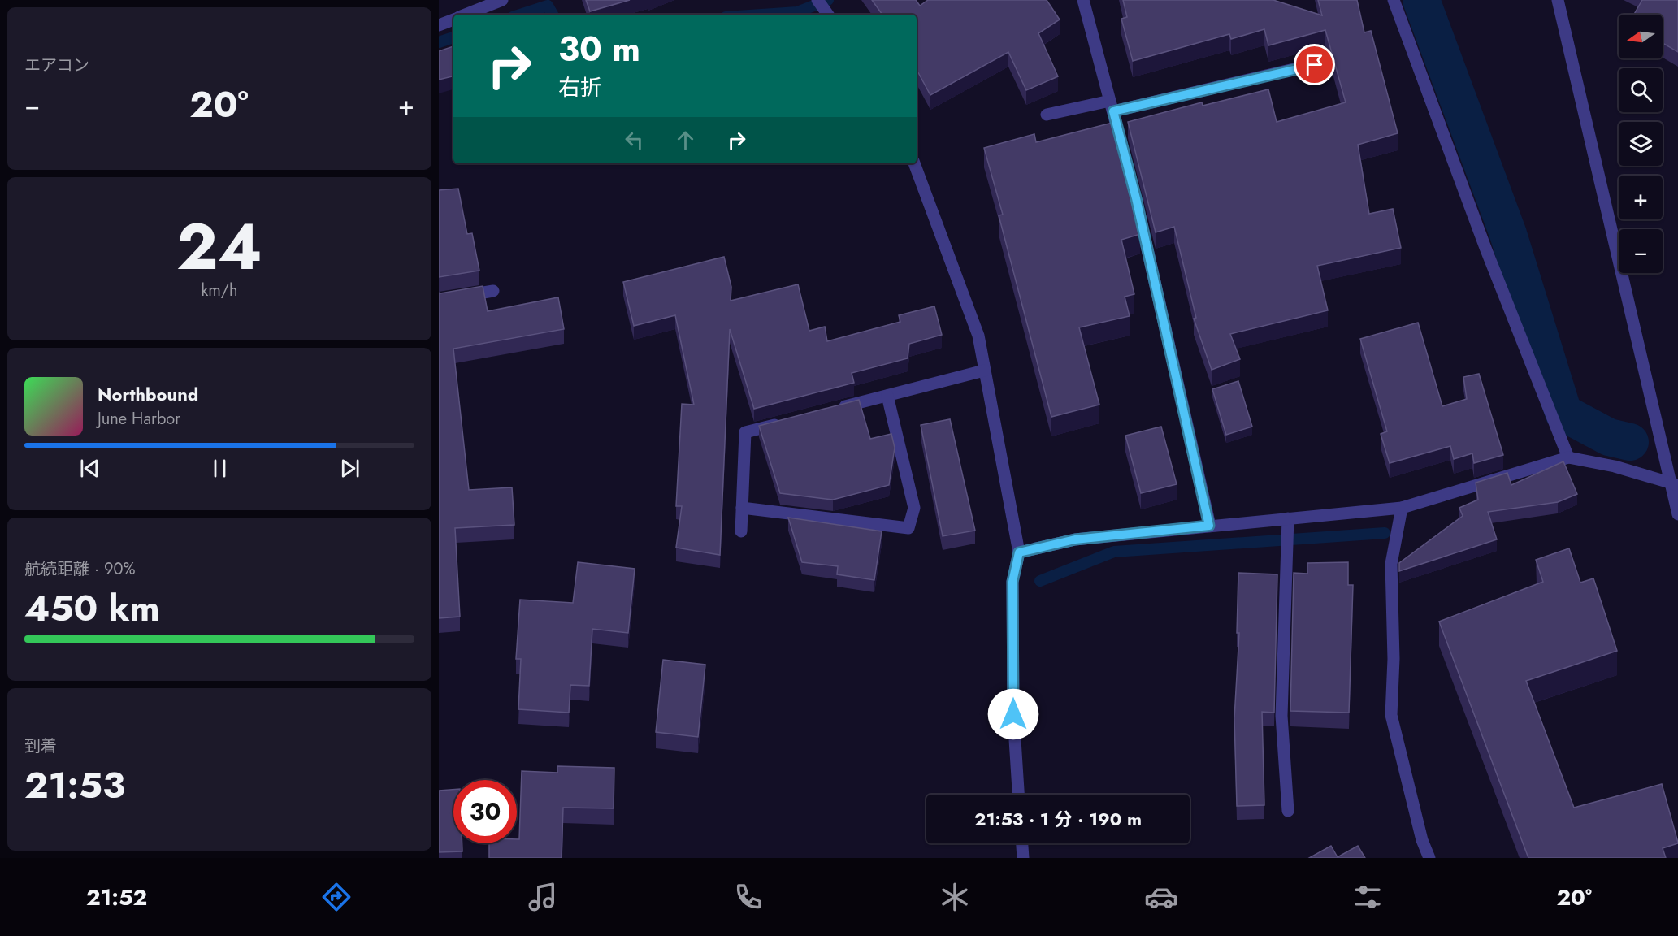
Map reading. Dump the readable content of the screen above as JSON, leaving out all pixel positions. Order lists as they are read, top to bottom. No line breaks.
{"north":"left","page":{"tile":["エアコン",["24","km/h"],["航続距離 · 90%","450 km"],["到着","21:53"]],"map_buttons":["+","−"],"turn":["30 m","右折"],"heat":["−","20°","+"],"song":["Northbound","June Harbor"],"limit":"30","trip":"21:53 · 1 分 · 190 m","tabs":["21:52","20°"]}}
